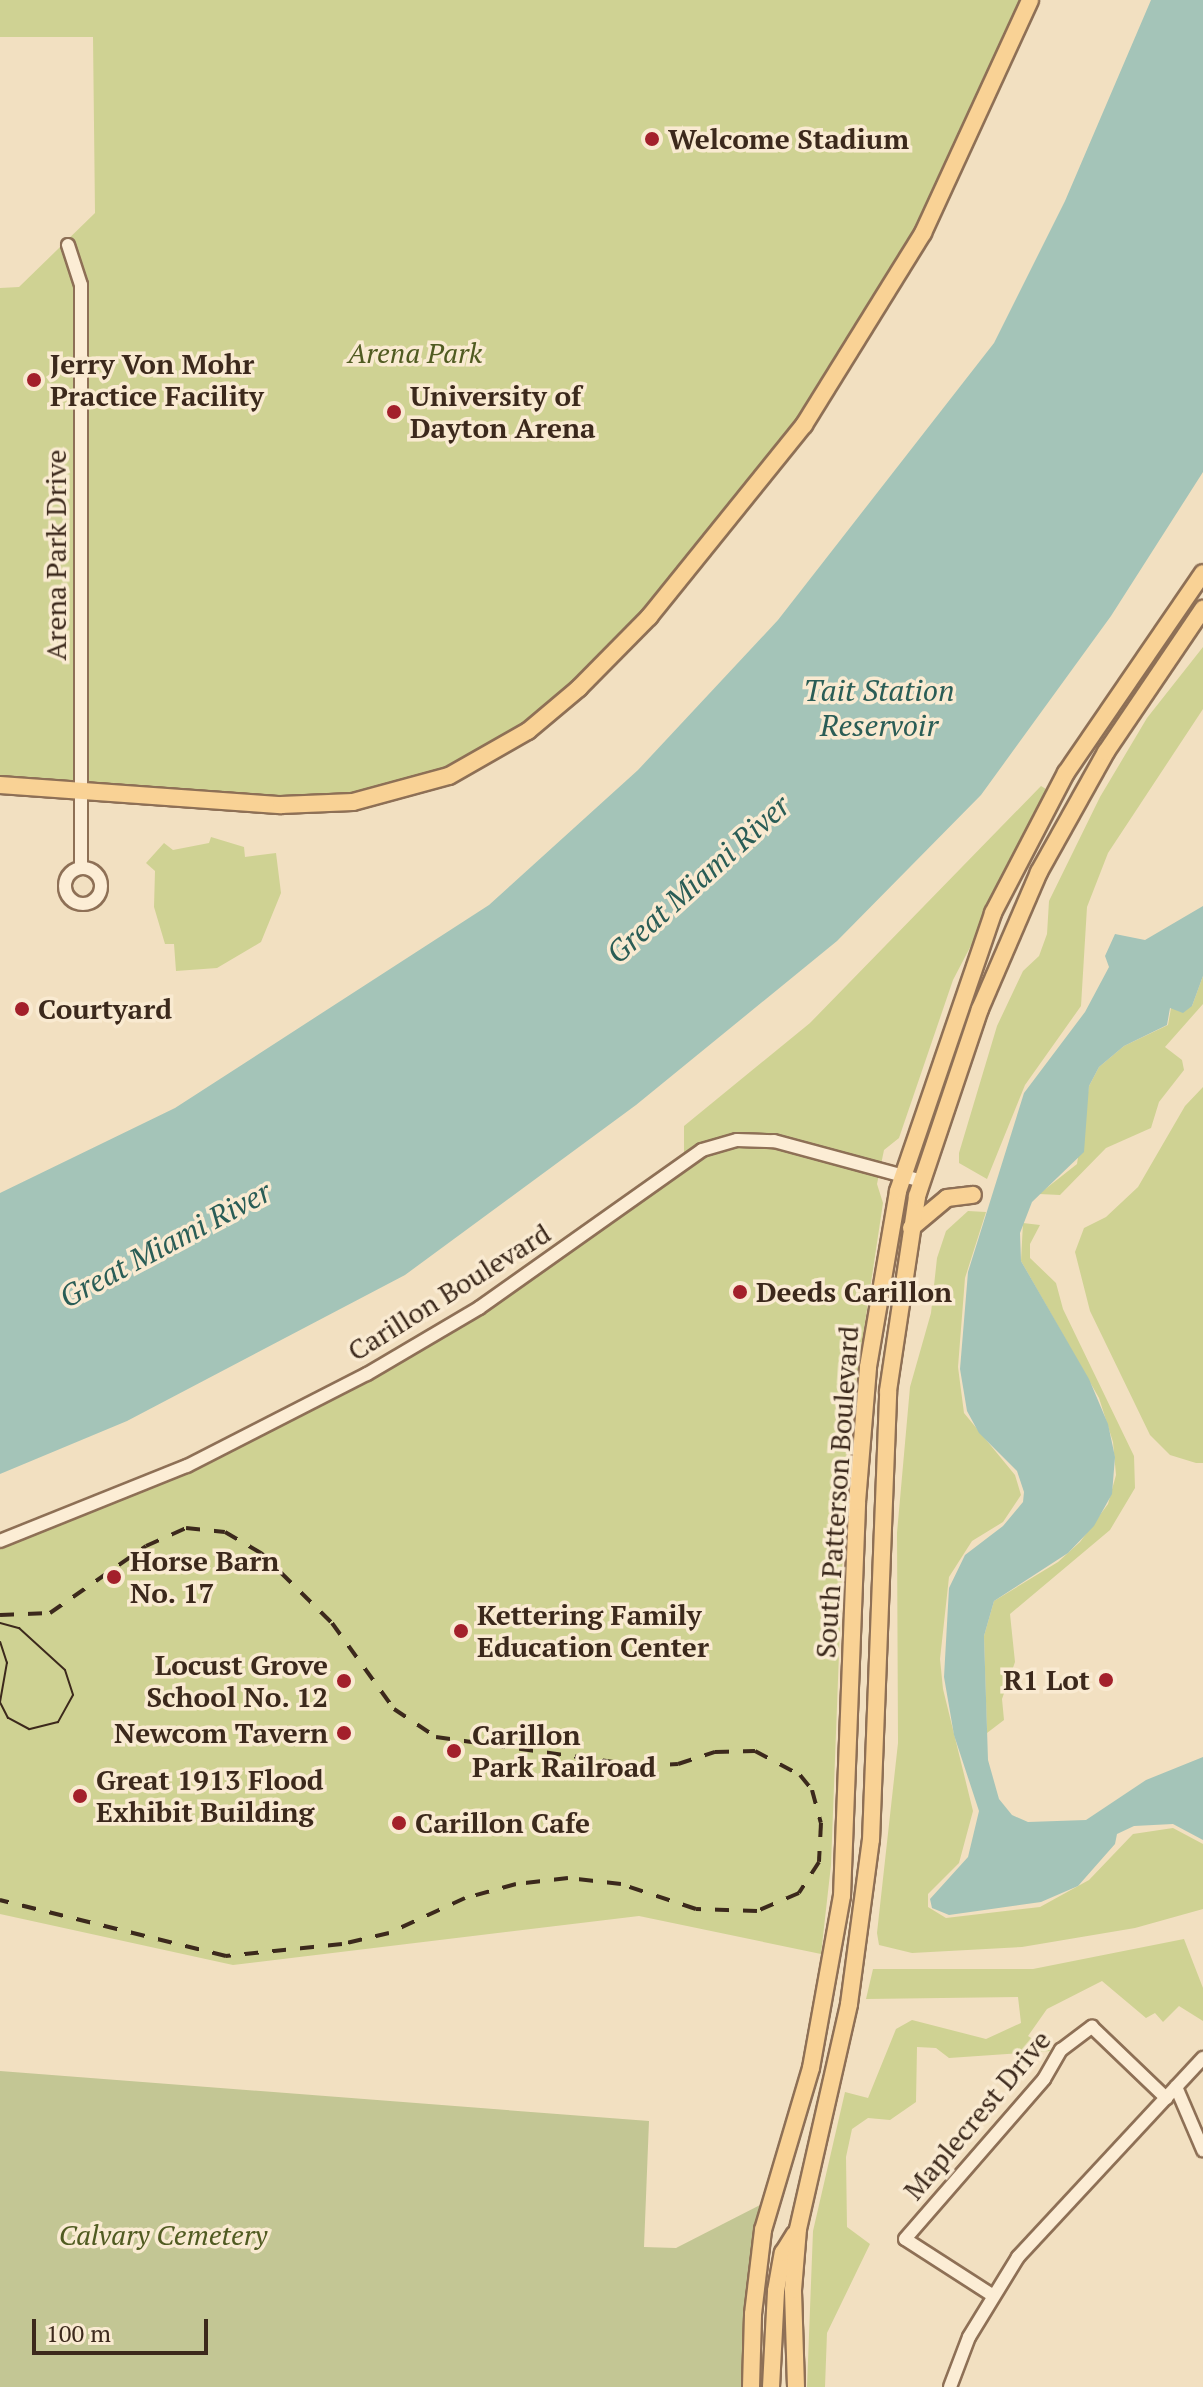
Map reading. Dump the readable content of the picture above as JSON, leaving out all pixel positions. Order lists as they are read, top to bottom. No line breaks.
{"streets":{"main road":["South Patterson Boulevard"],"street":["Arena Park Drive","Carillon Boulevard","Maplecrest Drive"]},"crossings":[["Carillon Boulevard","South Patterson Boulevard"]],"water":["Tait Station Reservoir","Great Miami River"],"parks":["Arena Park","Calvary Cemetery"],"places":["Welcome Stadium","Jerry Von Mohr Practice Facility","University of Dayton Arena","Courtyard","Deeds Carillon","Horse Barn No. 17","Kettering Family Education Center","R1 Lot","Locust Grove School No. 12","Newcom Tavern","Carillon Park Railroad","Great 1913 Flood Exhibit Building","Carillon Cafe"],"scale_bar":"100 m"}
